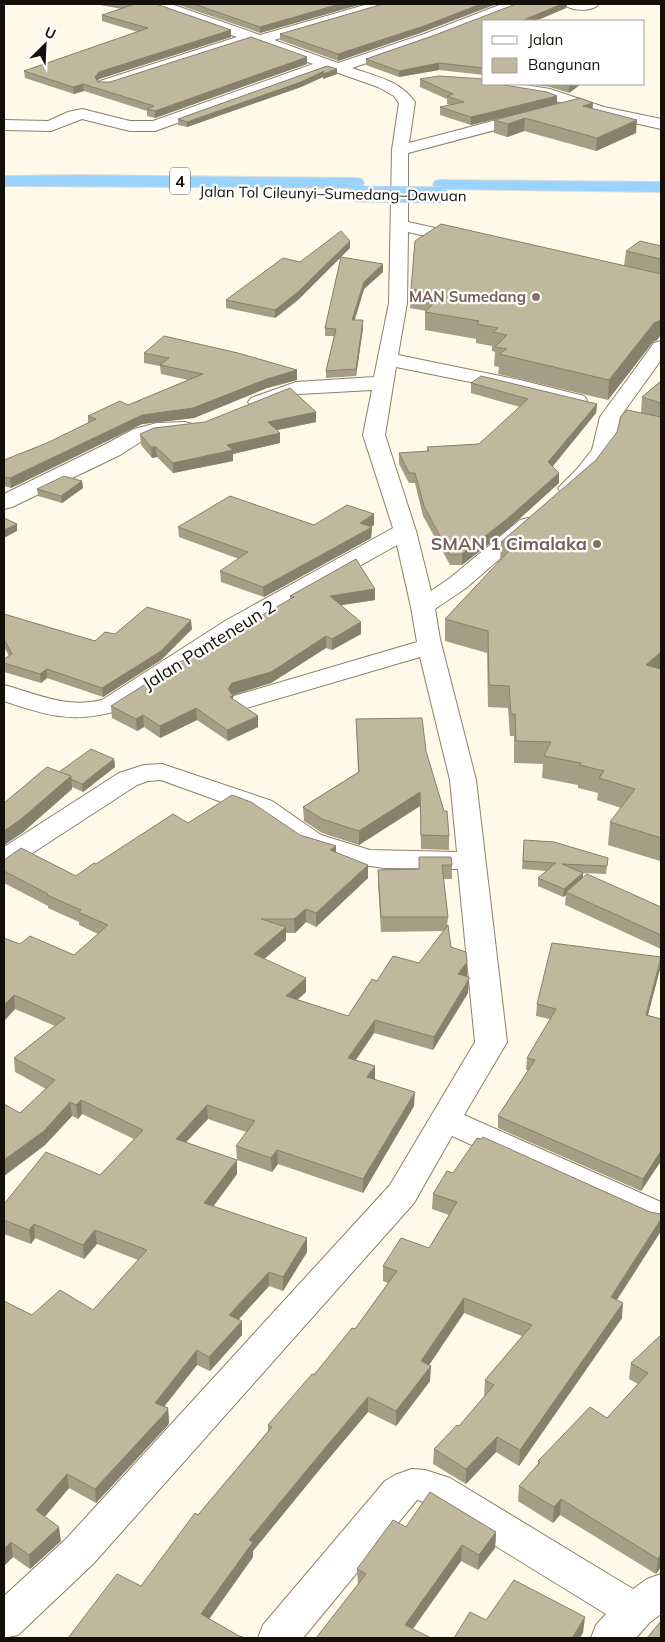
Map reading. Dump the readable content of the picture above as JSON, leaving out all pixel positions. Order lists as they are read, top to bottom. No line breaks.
{"streets":{"highway":["4","Jalan Tol Cileunyi–Sumedang–Dawuan"],"street":["Jalan Panteneun 2"]},"places":["MAN Sumedang","SMAN 1 Cimalaka"],"legend":["Jalan","Bangunan"],"north":"top right"}
